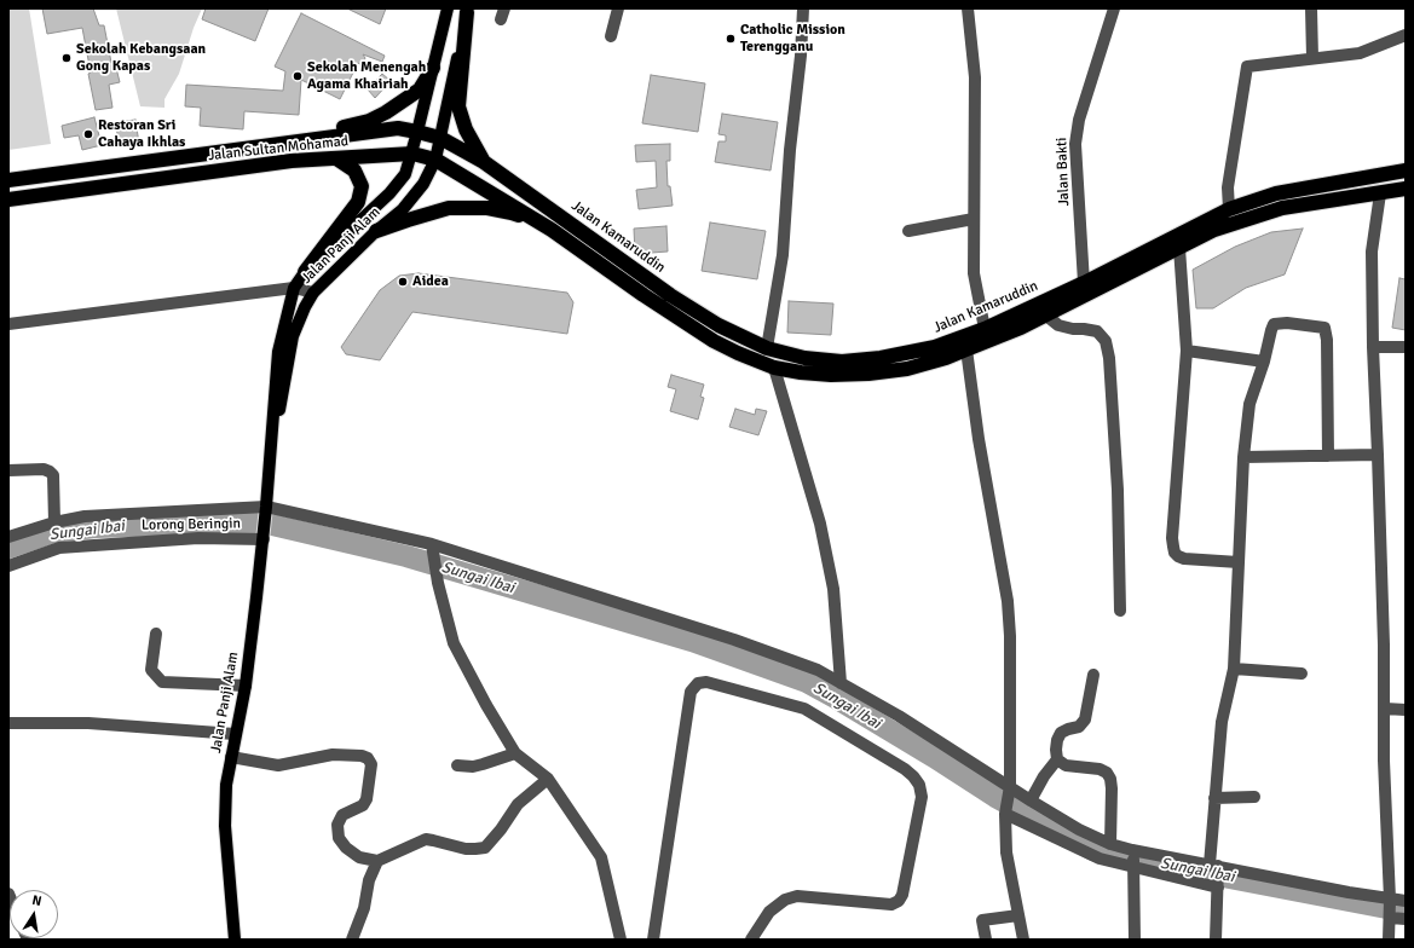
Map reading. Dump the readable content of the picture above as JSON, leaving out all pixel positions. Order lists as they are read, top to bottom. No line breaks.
{"streets":{"highway":["Jalan Sultan Mohamad","Jalan Kamaruddin"],"main road":["Jalan Panji Alam"],"street":["Jalan Bakti","Lorong Beringin"]},"crossings":[["Jalan Sultan Mohamad","Jalan Kamaruddin"],["Jalan Sultan Mohamad","Jalan Panji Alam"],["Jalan Bakti","Jalan Kamaruddin"],["Jalan Kamaruddin","Jalan Panji Alam"],["Jalan Panji Alam","Lorong Beringin"]],"water":["Sungai Ibai"],"places":["Catholic Mission Terengganu","Sekolah Kebangsaan Gong Kapas","Sekolah Menengah Agama Khairiah","Restoran Sri Cahaya Ikhlas","Aidea"],"north":"top"}
